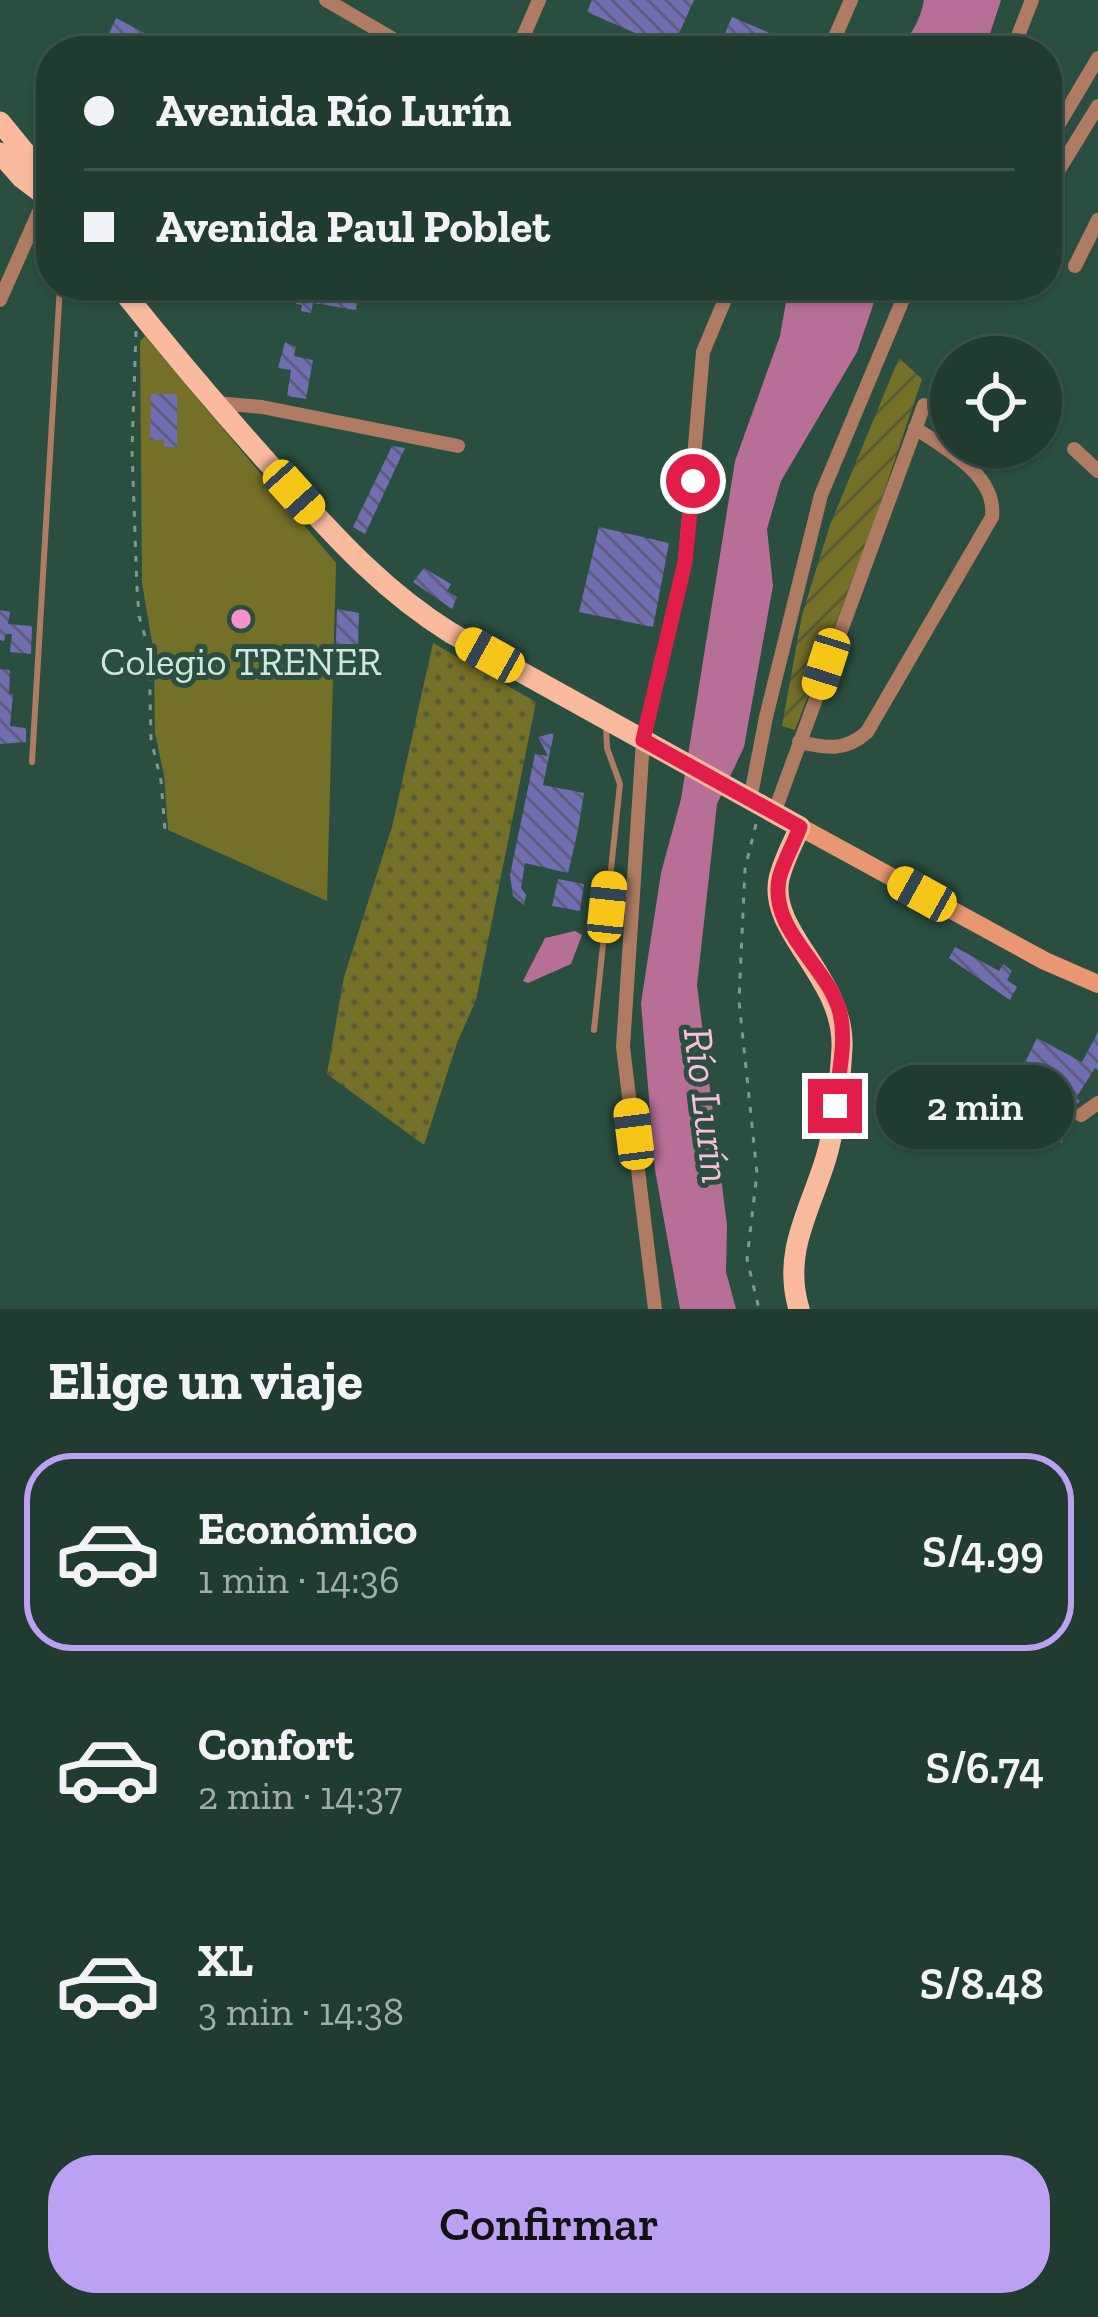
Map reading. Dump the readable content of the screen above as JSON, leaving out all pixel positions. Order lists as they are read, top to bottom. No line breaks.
{"water":["Río Lurín"],"places":["Colegio TRENER"],"page":{"banner":["Avenida Río Lurín","Avenida Paul Poblet"],"bubble":"2 min","heading":"Elige un viaje","list":[{"name":"Económico","note":"1 min · 14:36","value":"S/4.99"},{"name":"Confort","note":"2 min · 14:37","value":"S/6.74"},{"name":"XL","note":"3 min · 14:38","value":"S/8.48"}],"buttons":"Confirmar"}}
